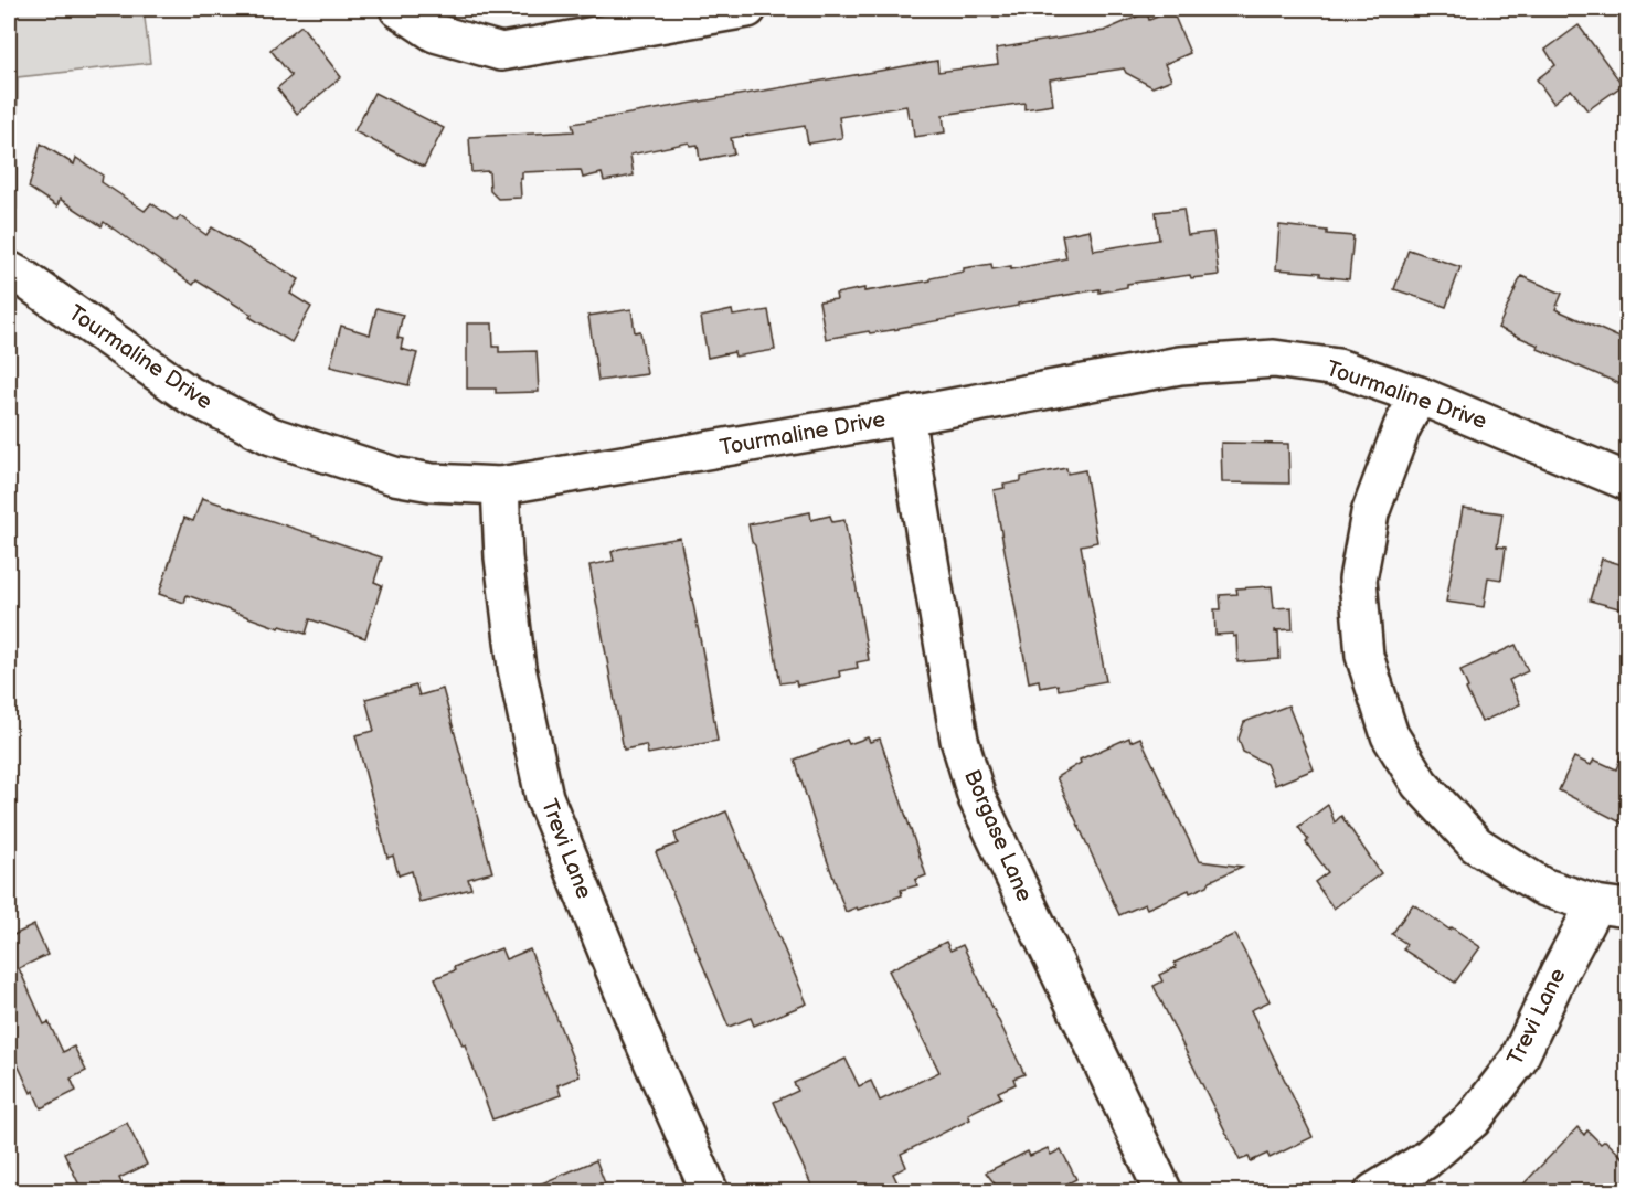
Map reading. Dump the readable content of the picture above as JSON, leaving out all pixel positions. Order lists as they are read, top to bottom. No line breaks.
{"streets":{"street":["Tourmaline Drive","Borgase Lane","Trevi Lane"]},"crossings":[["Tourmaline Drive","Borgase Lane"],["Tourmaline Drive","Trevi Lane"]]}
